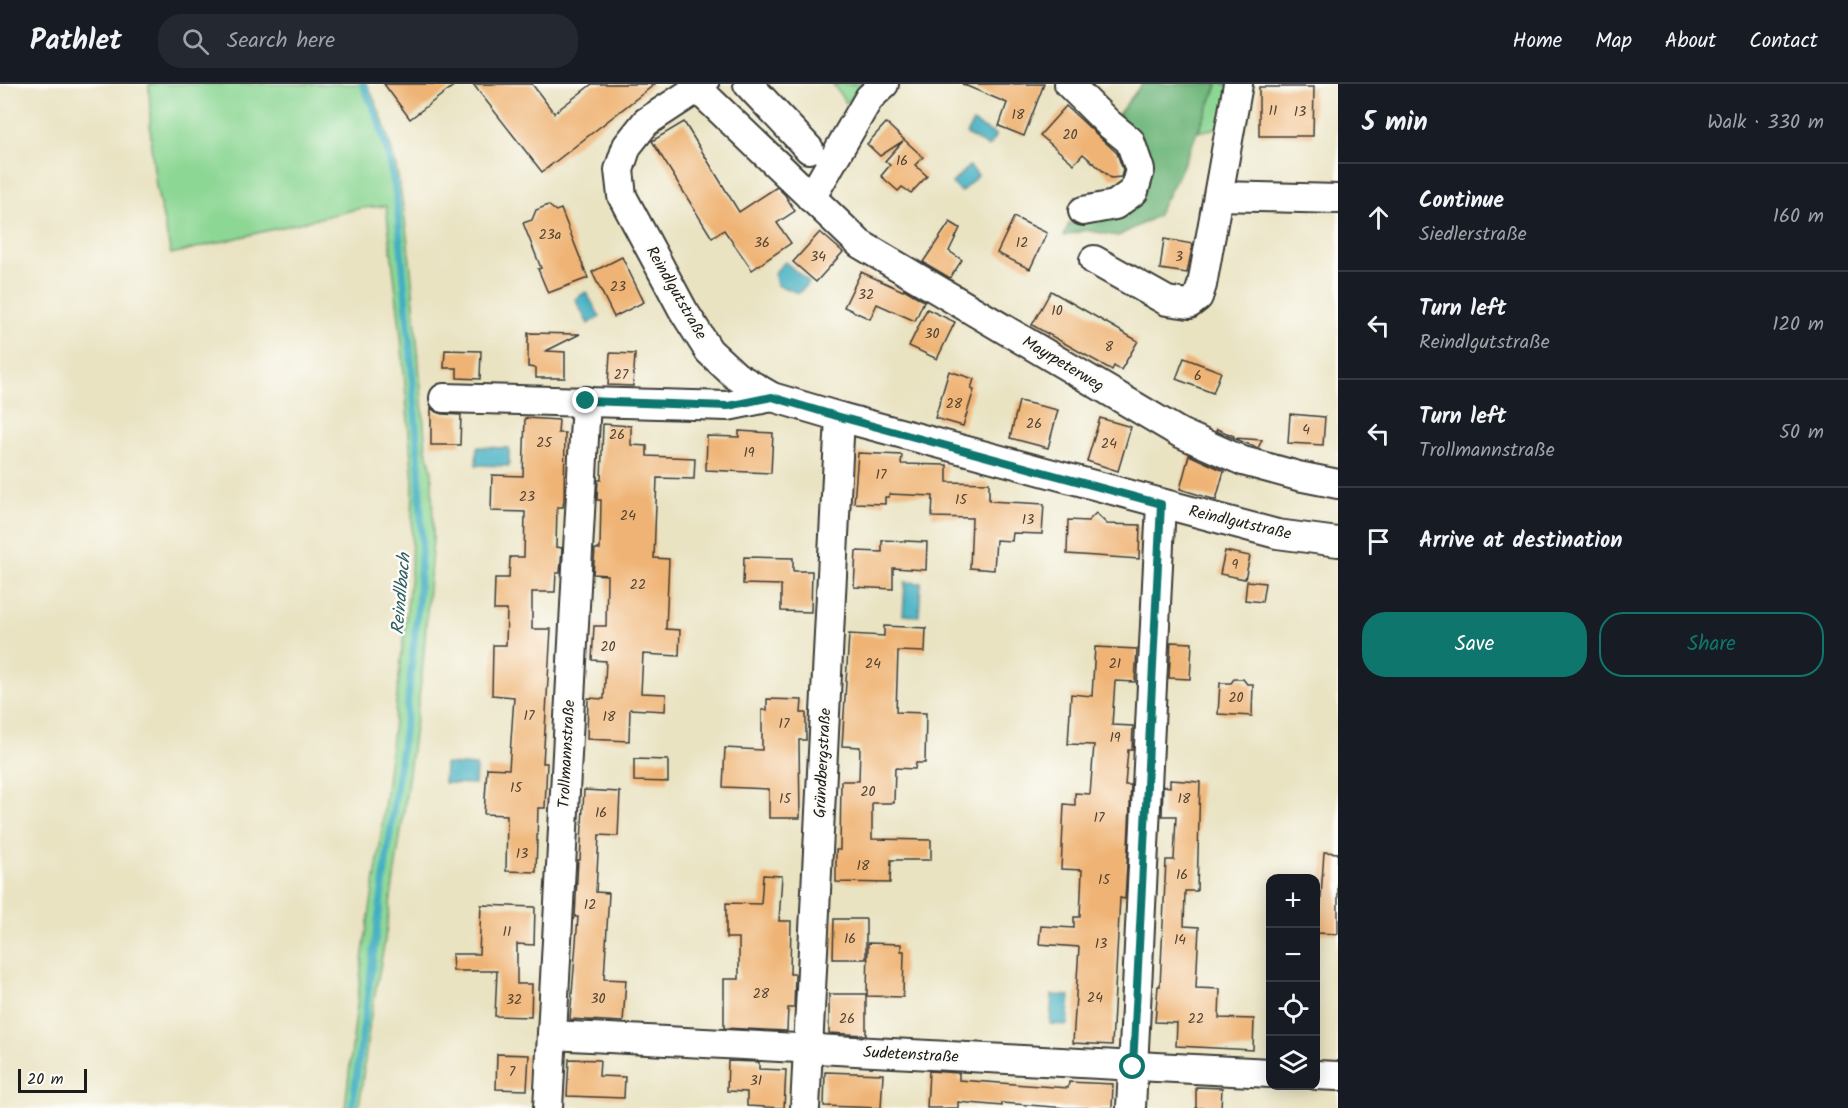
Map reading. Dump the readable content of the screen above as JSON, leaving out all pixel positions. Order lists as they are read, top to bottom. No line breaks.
{"streets":{"street":["Reindlgutstraße","Mayrpeterweg","Trollmannstraße","Gründbergstraße","Sudetenstraße"]},"crossings":[["Reindlgutstraße","Mayrpeterweg"],["Reindlgutstraße","Gründbergstraße"],["Trollmannstraße","Sudetenstraße"],["Gründbergstraße","Sudetenstraße"]],"water":["Reindlbach"],"house_numbers":["11","13","18","20","16","23a","36","12","34","3","23","32","10","30","8","27","6","28","26","4","26","25","24","19","17","23","15","24","13","9","22","20","24","21","20","17","18","17","19","15","20","15","18","16","17","13","18","16","15","12","11","16","14","13","28","24","30","32","26","22","7","31"],"scale_bar":"20 m","page":{"header":"Pathlet","search":"Search here","nav":["Home","Map","About","Contact"],"heading":["5 min","Walk · 330 m"],"list":[["Continue","Siedlerstraße","160 m"],["Turn left","Reindlgutstraße","120 m"],["Turn left","Trollmannstraße","50 m"],"Arrive at destination"],"buttons":["Save","Share"],"map_buttons":["+","−"],"scale":"20 m"}}
